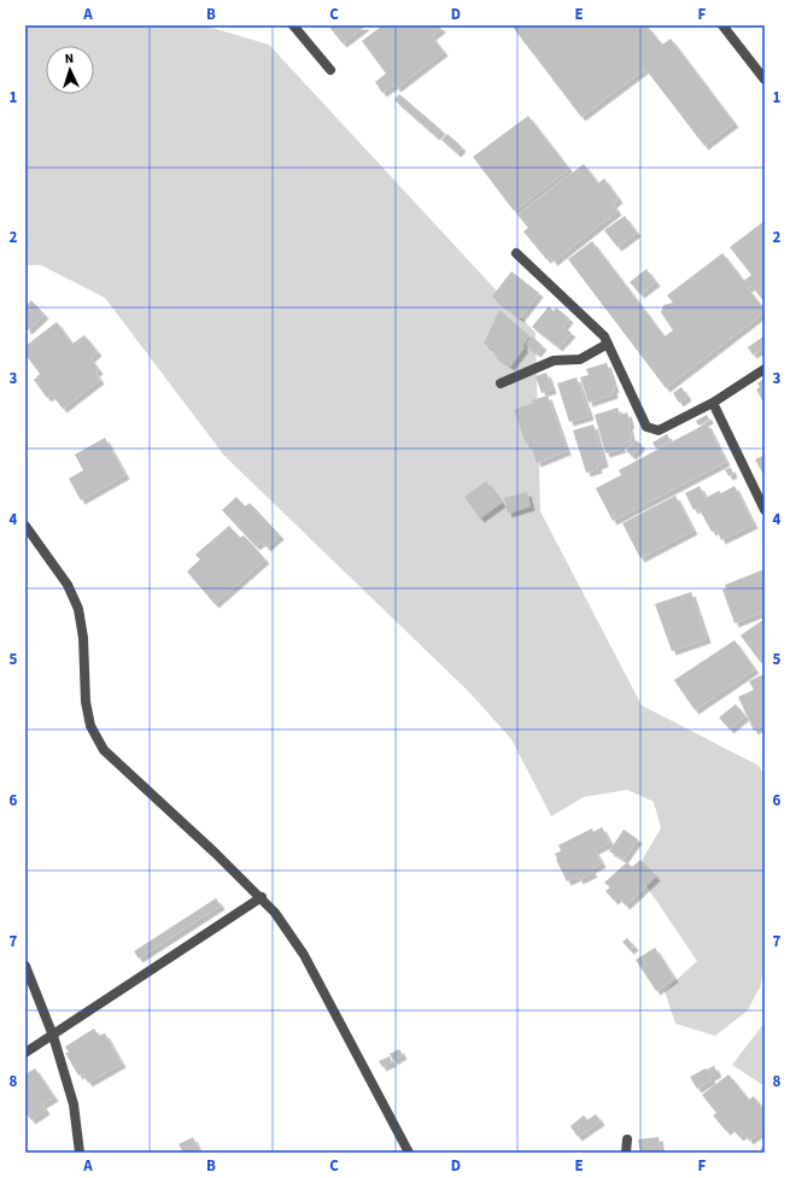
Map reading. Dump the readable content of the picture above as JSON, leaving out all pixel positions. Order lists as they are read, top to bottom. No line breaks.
{"north":"top","grid":{"columns":["A","B","C","D","E","F"],"rows":["1","2","3","4","5","6","7","8"]}}
